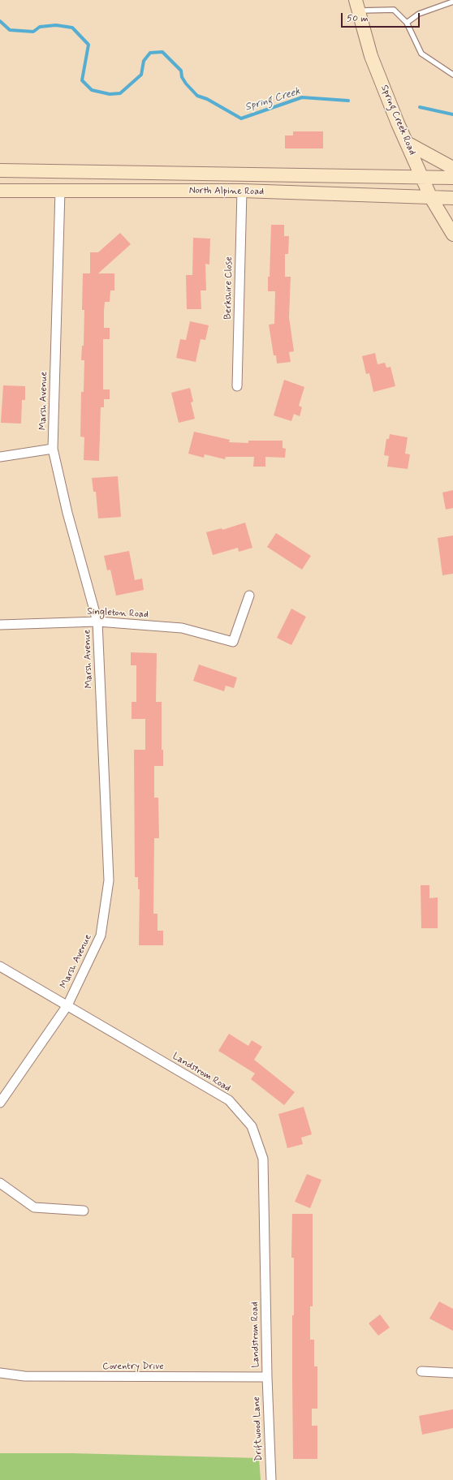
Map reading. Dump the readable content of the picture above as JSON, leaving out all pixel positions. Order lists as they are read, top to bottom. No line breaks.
{"streets":{"main road":["Spring Creek Road","North Alpine Road"],"street":["Berkshire Close","Marsh Avenue","Singleton Road","Landstrom Road","Coventry Drive","Driftwood Lane"]},"crossings":[["Spring Creek Road","North Alpine Road"],["North Alpine Road","Berkshire Close"],["North Alpine Road","Marsh Avenue"],["Marsh Avenue","Singleton Road"],["Marsh Avenue","Landstrom Road"],["Landstrom Road","Coventry Drive"],["Landstrom Road","Driftwood Lane"],["Coventry Drive","Driftwood Lane"]],"water":["Spring Creek"],"scale_bar":"50 m"}
